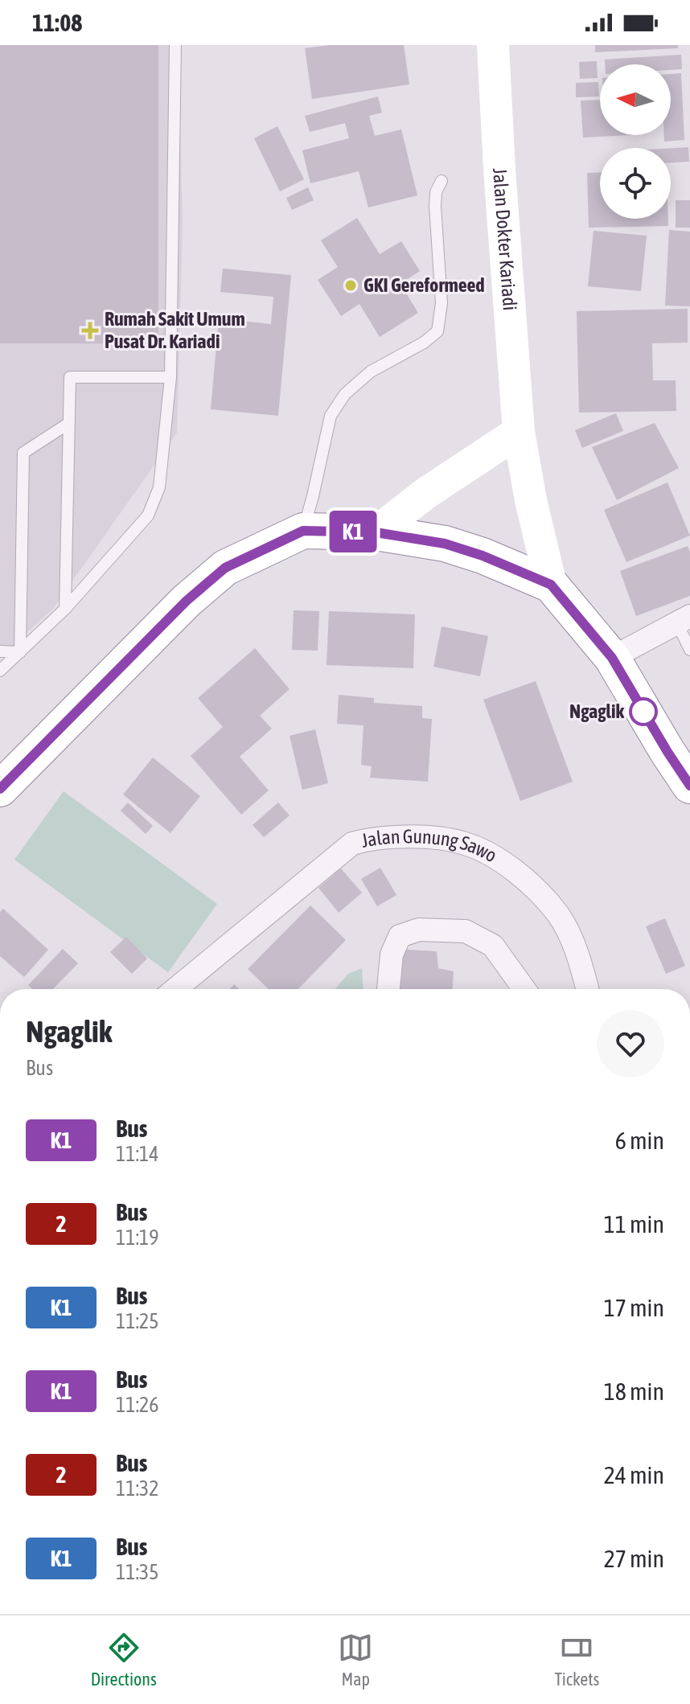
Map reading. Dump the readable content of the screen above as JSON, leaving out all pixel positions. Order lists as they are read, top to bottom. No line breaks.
{"streets":{"main road":["Jalan Dokter Kariadi"],"street":["Jalan Gunung Sawo"]},"places":{"other":["GKI Gereformeed","Ngaglik"],"health":["Rumah Sakit Umum Pusat Dr. Kariadi"]},"lines":["bus line K1"],"north":"left","page":{"status":"11:08","on_map":"K1","heading":["Ngaglik","Bus"],"list":[{"mark":"K1","name":"Bus","note":"11:14","value":"6 min"},{"mark":"2","name":"Bus","note":"11:19","value":"11 min"},{"mark":"K1","name":"Bus","note":"11:25","value":"17 min"},{"mark":"K1","name":"Bus","note":"11:26","value":"18 min"},{"mark":"2","name":"Bus","note":"11:32","value":"24 min"},{"mark":"K1","name":"Bus","note":"11:35","value":"27 min"}],"tabs":["Directions","Map","Tickets"]}}
